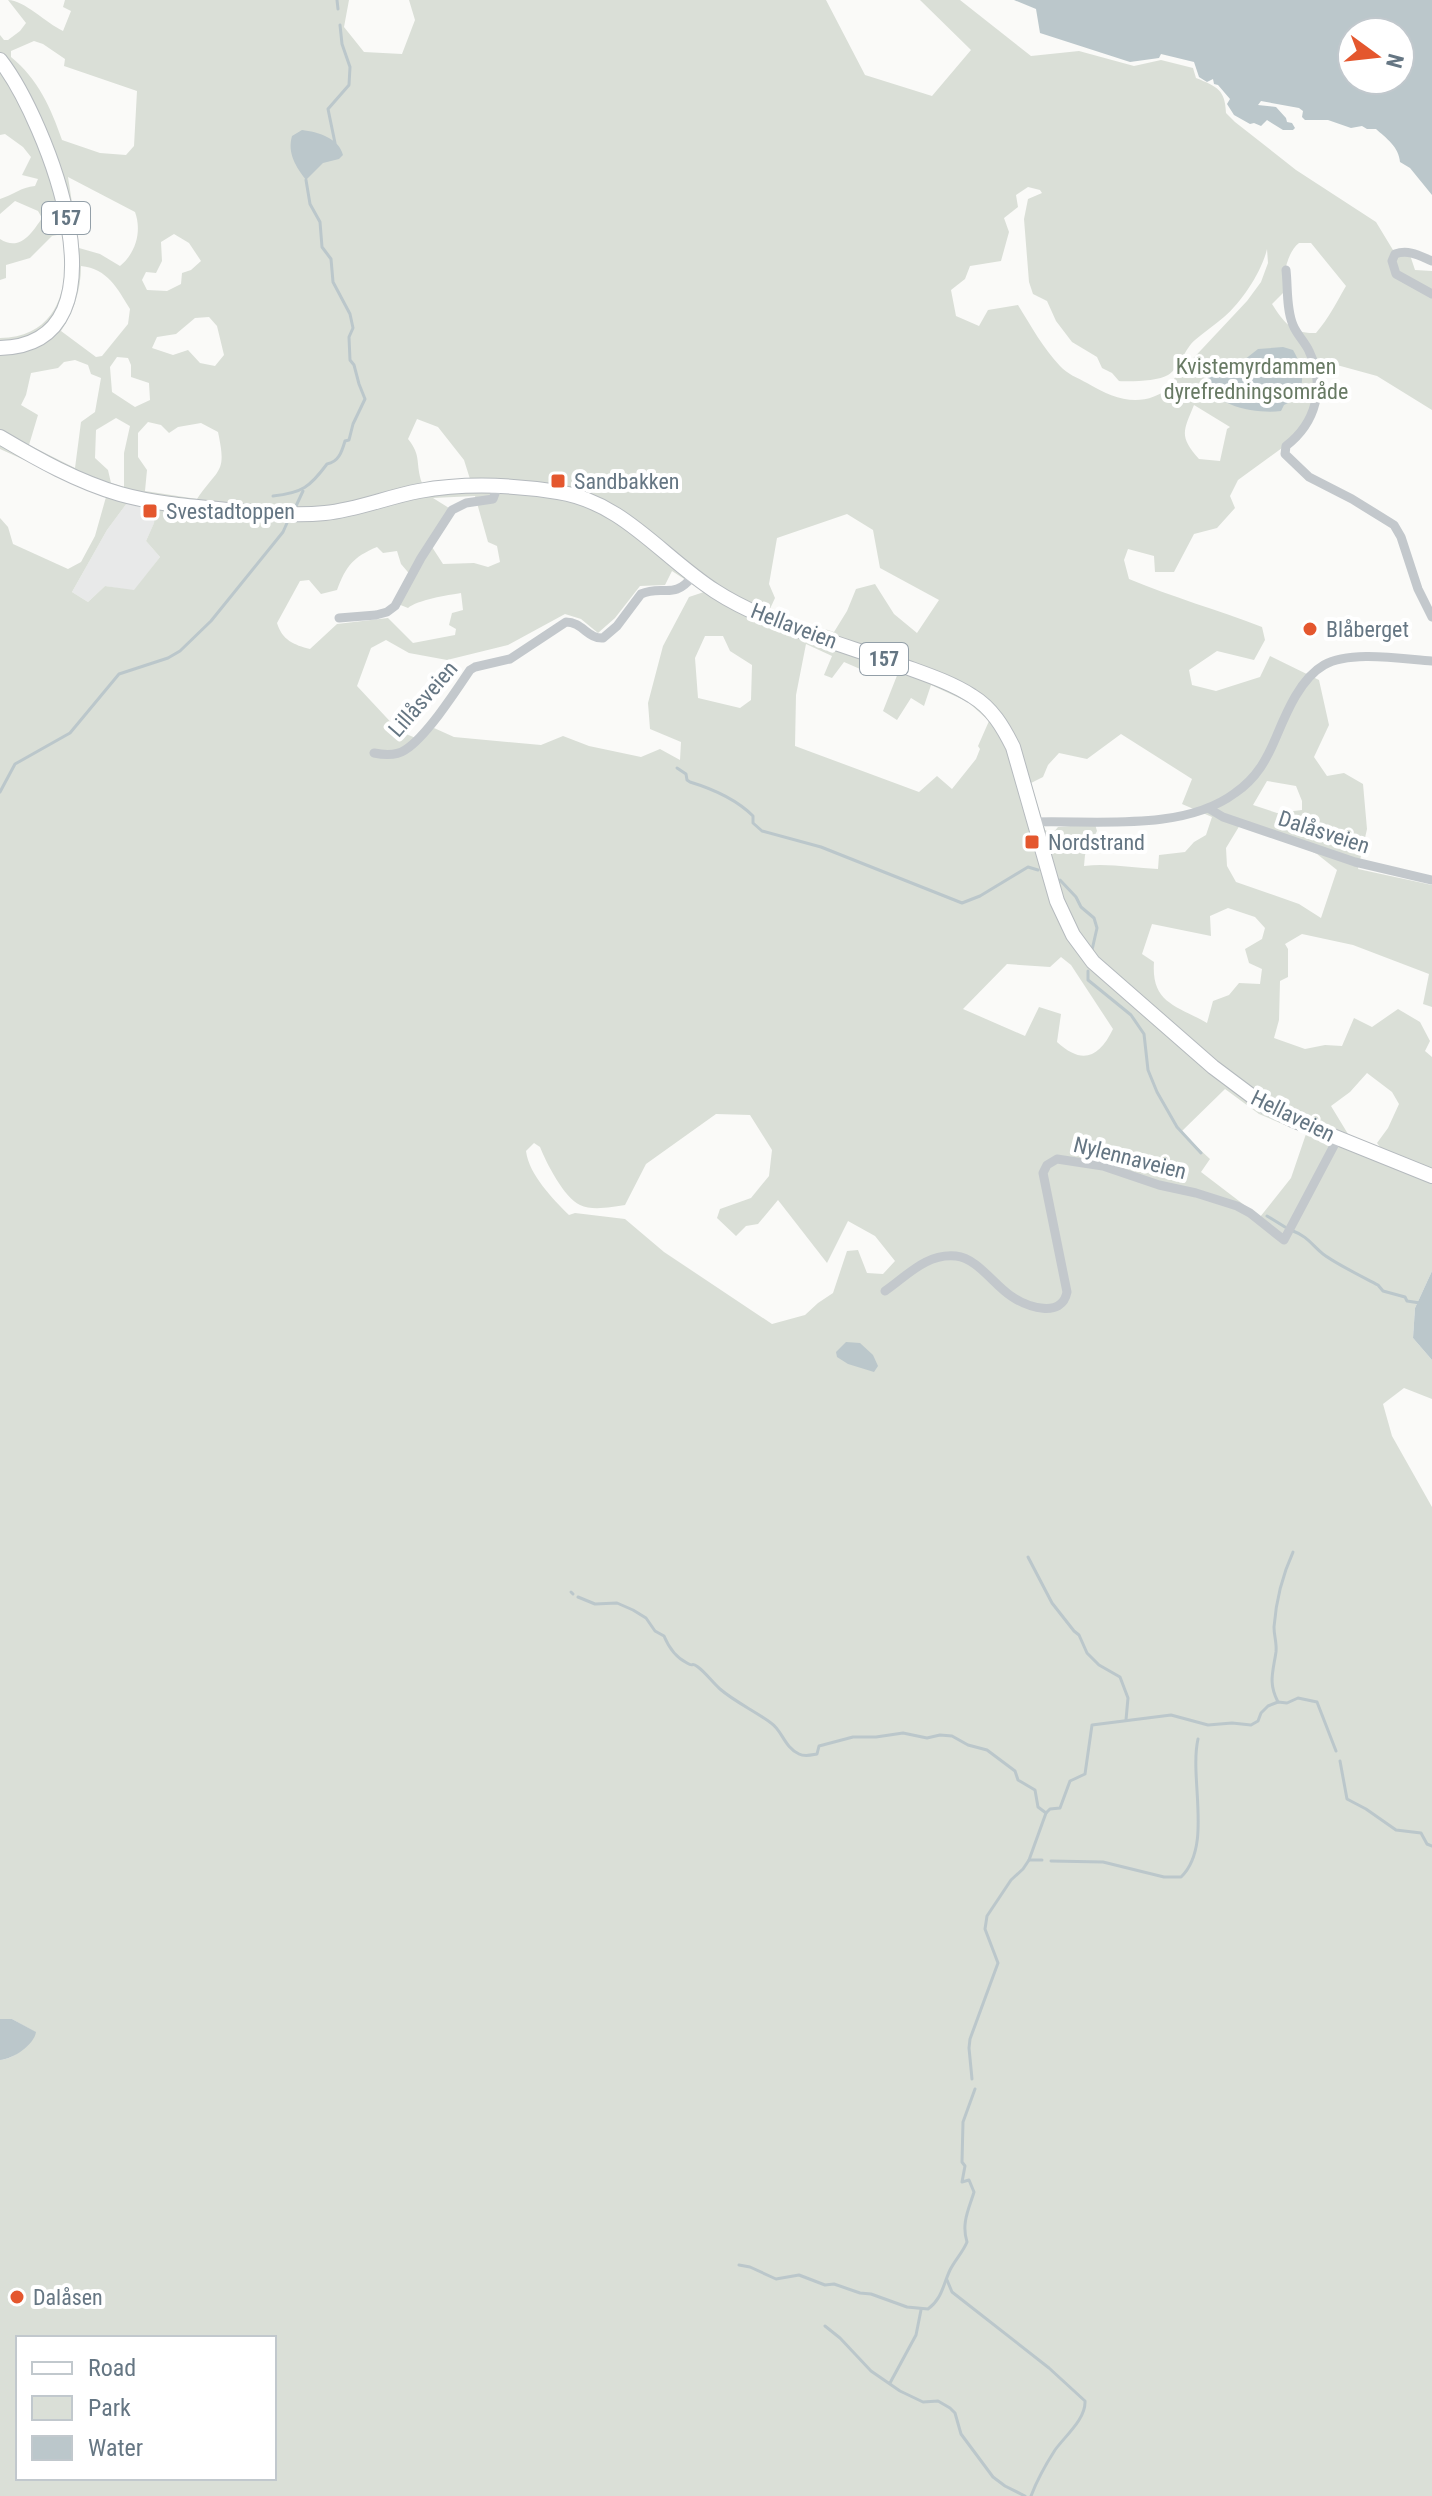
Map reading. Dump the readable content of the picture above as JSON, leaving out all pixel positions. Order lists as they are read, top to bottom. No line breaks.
{"streets":{"main road":["157","Hellaveien"],"street":["Lillåsveien","Dalåsveien","Nylennaveien"]},"crossings":[["Hellaveien","Lillåsveien"],["Hellaveien","Nylennaveien"]],"parks":["Kvistemyrdammen dyrefredningsområde"],"places":{"transit":["Sandbakken","Svestadtoppen","Nordstrand"],"other":["Blåberget","Dalåsen"]},"legend":["Road","Park","Water"],"north":"right"}
